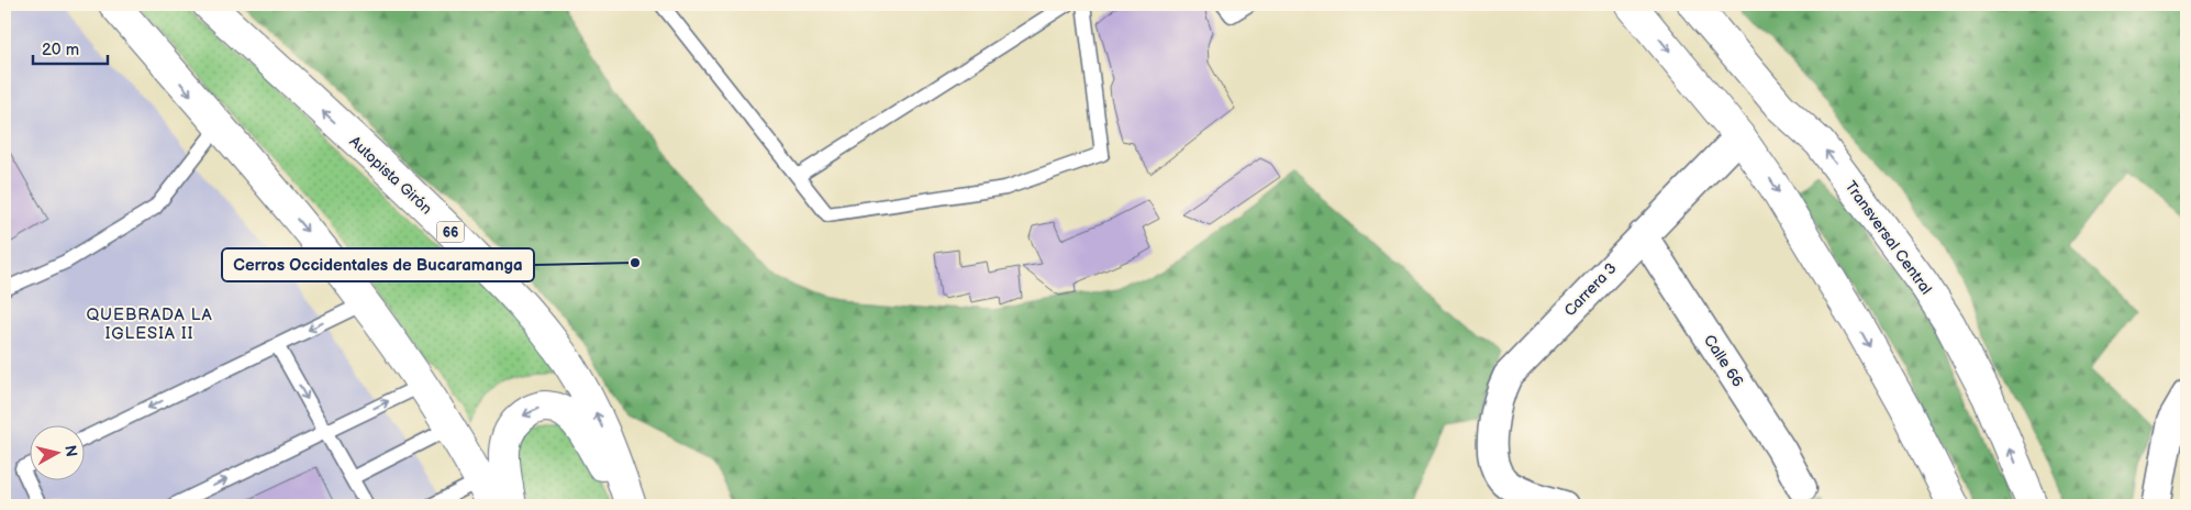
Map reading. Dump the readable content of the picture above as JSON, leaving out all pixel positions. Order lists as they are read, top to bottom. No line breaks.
{"streets":{"main road":["Autopista Girón","66","Transversal Central"],"street":["Carrera 3","Calle 66"]},"crossings":[["Carrera 3","Calle 66"]],"districts":["QUEBRADA LA IGLESIA II"],"places":["Cerros Occidentales de Bucaramanga"],"scale_bar":"20 m","north":"right"}
